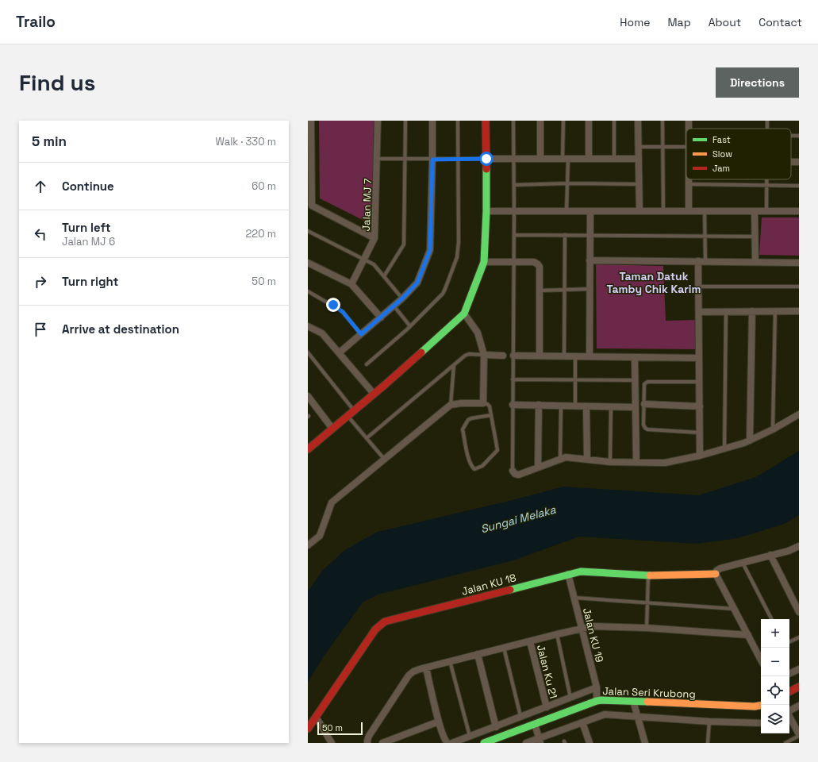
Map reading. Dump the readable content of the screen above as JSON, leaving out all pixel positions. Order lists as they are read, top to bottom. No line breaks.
{"streets":{"street":["Jalan MJ 7","Jalan KU 18","Jalan KU 19","Jalan Ku 21","Jalan Seri Krubong"]},"crossings":[["Jalan KU 18","Jalan KU 19"],["Jalan KU 19","Jalan Seri Krubong"]],"districts":["Taman Datuk Tamby Chik Karim"],"water":["Sungai Melaka"],"legend":["Fast","Slow","Jam"],"scale_bar":"50 m","page":{"header":"Trailo","nav":["Home","Map","About","Contact"],"buttons":"Directions","title":"Find us","heading":["5 min","Walk · 330 m"],"list":[["Continue","60 m"],["Turn left","Jalan MJ 6","220 m"],["Turn right","50 m"],"Arrive at destination"],"map_buttons":["+","−"],"scale":"50 m"}}
